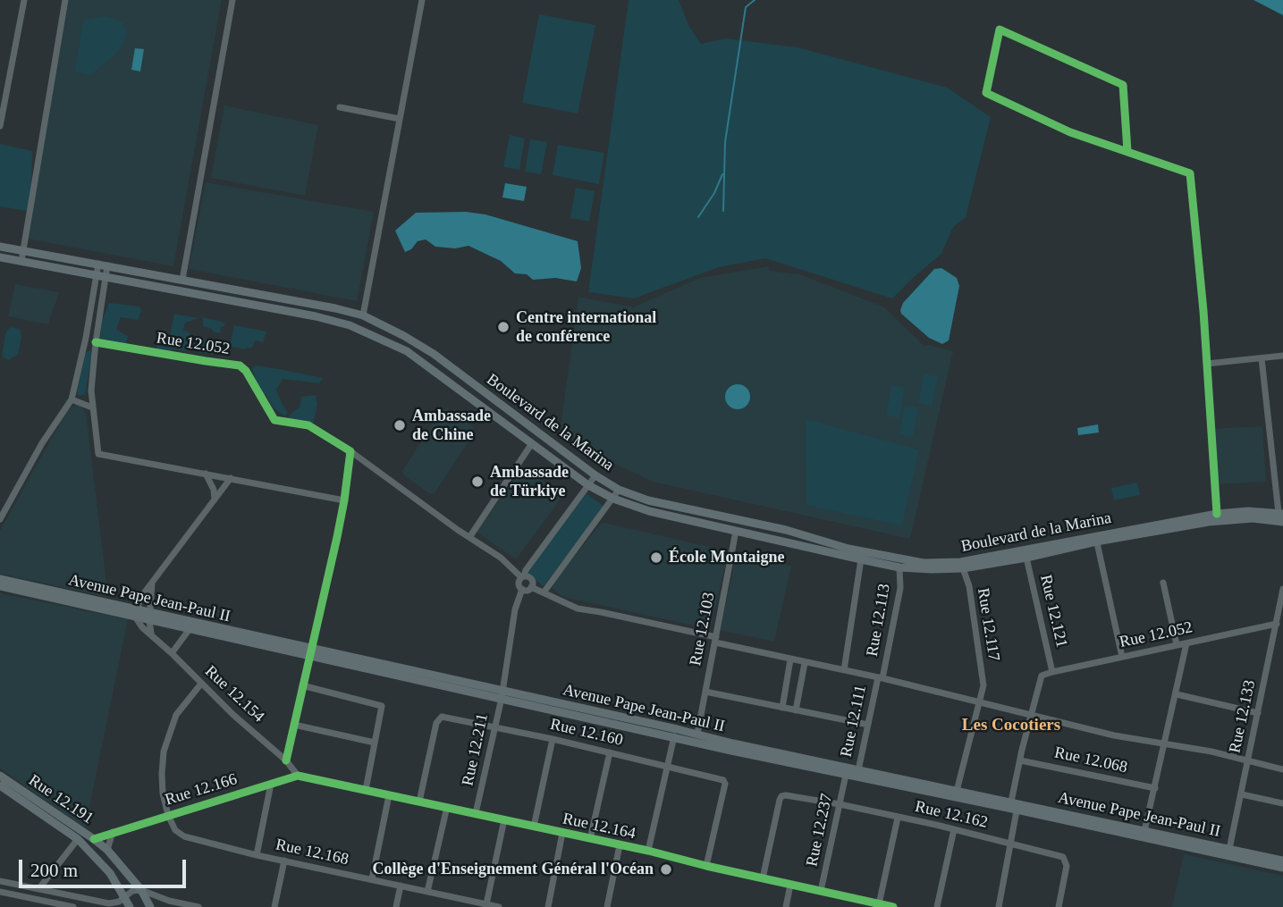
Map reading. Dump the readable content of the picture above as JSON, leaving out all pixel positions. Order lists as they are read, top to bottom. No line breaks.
{"streets":{"main road":["Boulevard de la Marina","Avenue Pape Jean-Paul II","Rue 12.191"],"street":["Rue 12.052","Rue 12.121","Rue 12.113","Rue 12.117","Rue 12.103","Rue 12.154","Rue 12.133","Rue 12.111","Rue 12.160","Rue 12.211","Rue 12.068","Rue 12.166","Rue 12.162","Rue 12.164","Rue 12.237","Rue 12.168"]},"crossings":[["Rue 12.052","Rue 12.121"],["Rue 12.052","Rue 12.133"],["Rue 12.052","Rue 12.211"],["Boulevard de la Marina","Rue 12.121"],["Boulevard de la Marina","Rue 12.113"],["Boulevard de la Marina","Rue 12.117"],["Boulevard de la Marina","Rue 12.103"],["Avenue Pape Jean-Paul II","Rue 12.103"],["Avenue Pape Jean-Paul II","Rue 12.154"],["Avenue Pape Jean-Paul II","Rue 12.133"],["Avenue Pape Jean-Paul II","Rue 12.111"],["Avenue Pape Jean-Paul II","Rue 12.211"],["Avenue Pape Jean-Paul II","Rue 12.237"],["Rue 12.113","Rue 12.111"],["Rue 12.154","Rue 12.166"],["Rue 12.154","Rue 12.164"],["Rue 12.160","Rue 12.211"],["Rue 12.160","Rue 12.164"],["Rue 12.211","Rue 12.164"],["Rue 12.166","Rue 12.191"],["Rue 12.166","Rue 12.164"],["Rue 12.166","Rue 12.168"],["Rue 12.162","Rue 12.164"],["Rue 12.162","Rue 12.237"],["Rue 12.164","Rue 12.237"]],"districts":["Les Cocotiers"],"places":["Centre international de conférence","Ambassade de Chine","Ambassade de Türkiye","École Montaigne","Collège d'Enseignement Général l'Océan"],"scale_bar":"200 m"}
